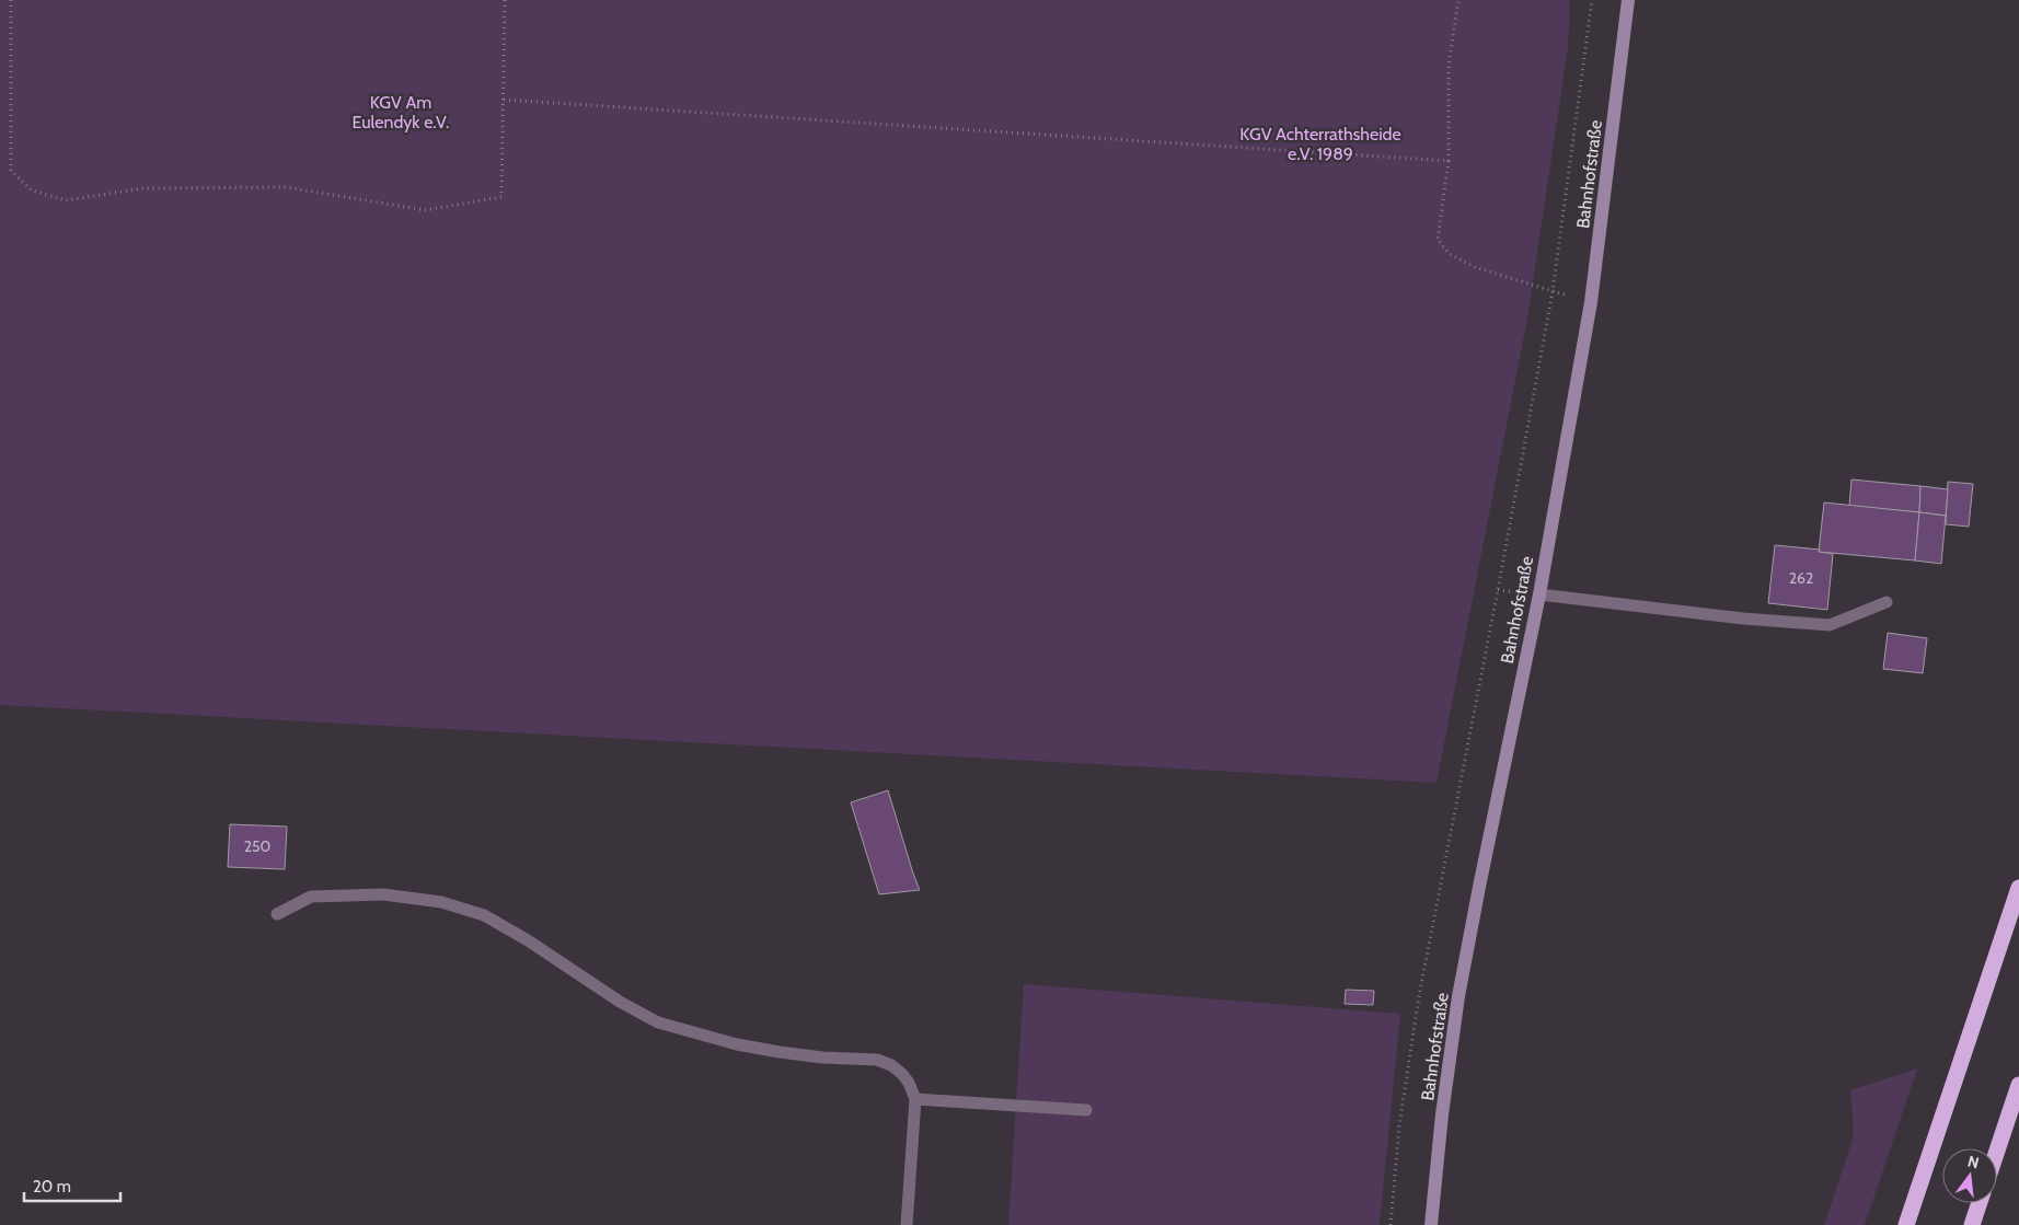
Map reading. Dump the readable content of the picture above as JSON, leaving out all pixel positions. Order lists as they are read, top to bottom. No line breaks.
{"streets":{"main road":["Bahnhofstraße"]},"parks":["KGV Am Eulendyk e.V.","KGV Achterrathsheide e.V. 1989"],"house_numbers":["262","250"],"scale_bar":"20 m","north":"top"}
